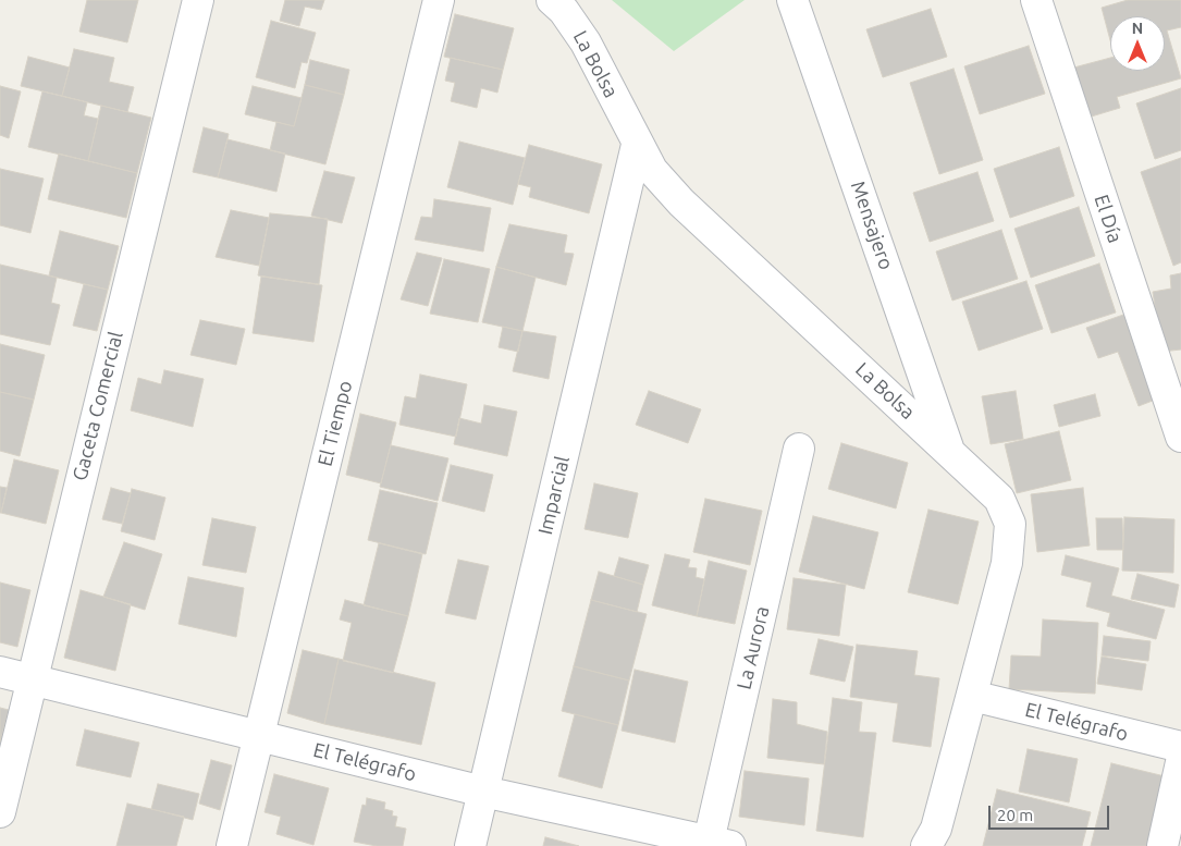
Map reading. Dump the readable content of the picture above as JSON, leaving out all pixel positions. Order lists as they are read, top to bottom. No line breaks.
{"streets":{"street":["La Bolsa","El Día","Mensajero","Gaceta Comercial","El Tiempo","Imparcial","La Aurora","El Telégrafo"]},"crossings":[["La Bolsa","Mensajero"],["La Bolsa","Imparcial"],["La Bolsa","El Telégrafo"],["Gaceta Comercial","El Telégrafo"],["El Tiempo","El Telégrafo"],["Imparcial","El Telégrafo"],["La Aurora","El Telégrafo"]],"scale_bar":"20 m","north":"top"}
